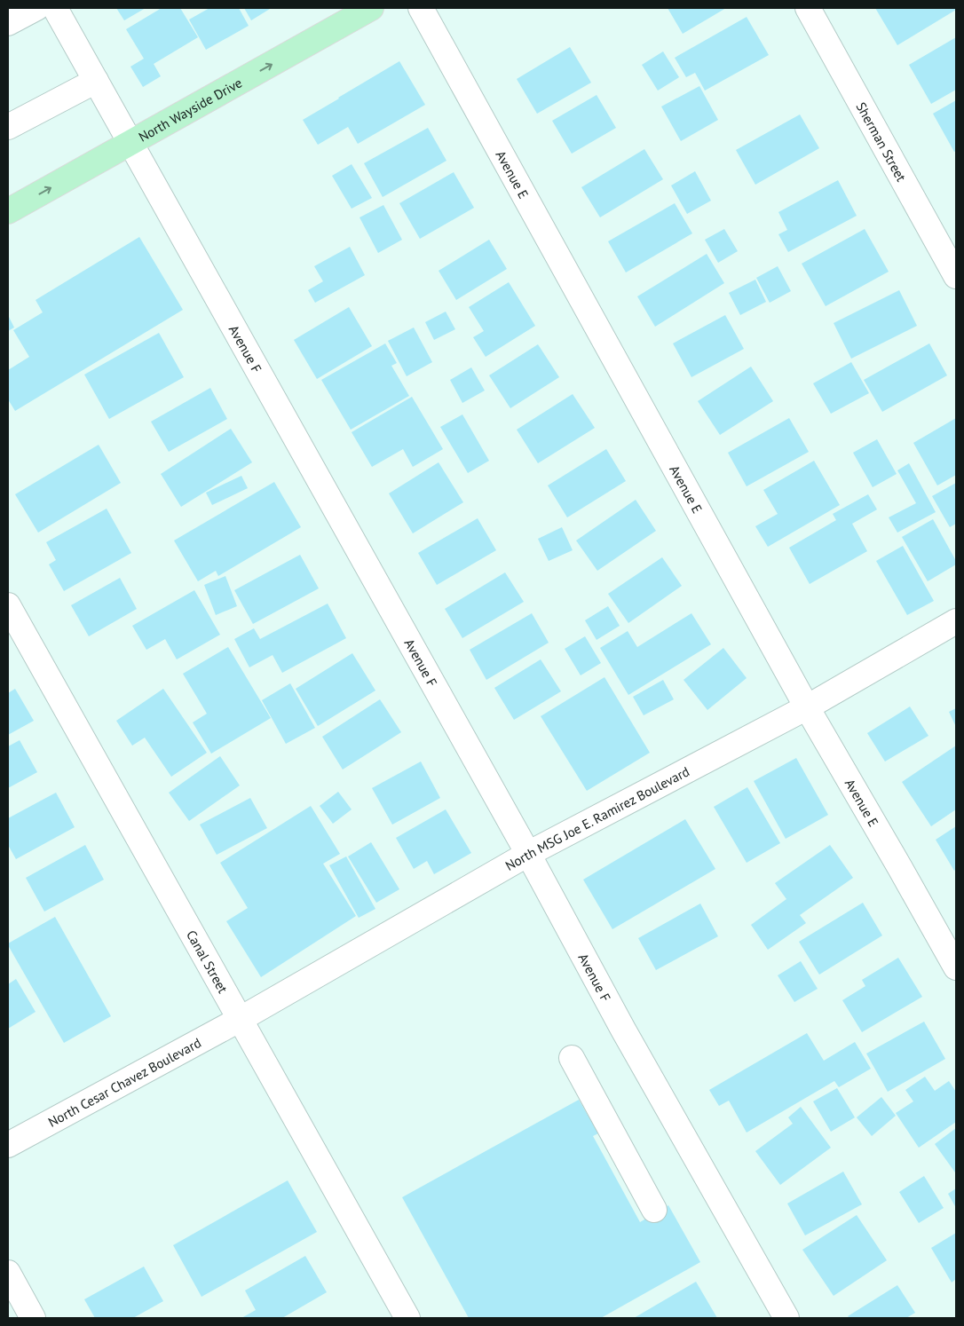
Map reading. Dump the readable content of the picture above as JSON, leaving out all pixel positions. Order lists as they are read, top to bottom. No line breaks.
{"streets":{"main road":["North Wayside Drive"],"street":["Sherman Street","Avenue E","Avenue F","North MSG Joe E. Ramirez Boulevard","Canal Street","North Cesar Chavez Boulevard"]},"crossings":[["North Wayside Drive","Avenue F"],["Avenue E","North MSG Joe E. Ramirez Boulevard"],["Avenue F","North MSG Joe E. Ramirez Boulevard"],["North MSG Joe E. Ramirez Boulevard","Canal Street"],["North MSG Joe E. Ramirez Boulevard","North Cesar Chavez Boulevard"],["Canal Street","North Cesar Chavez Boulevard"]],"one_way":["North Wayside Drive"]}
